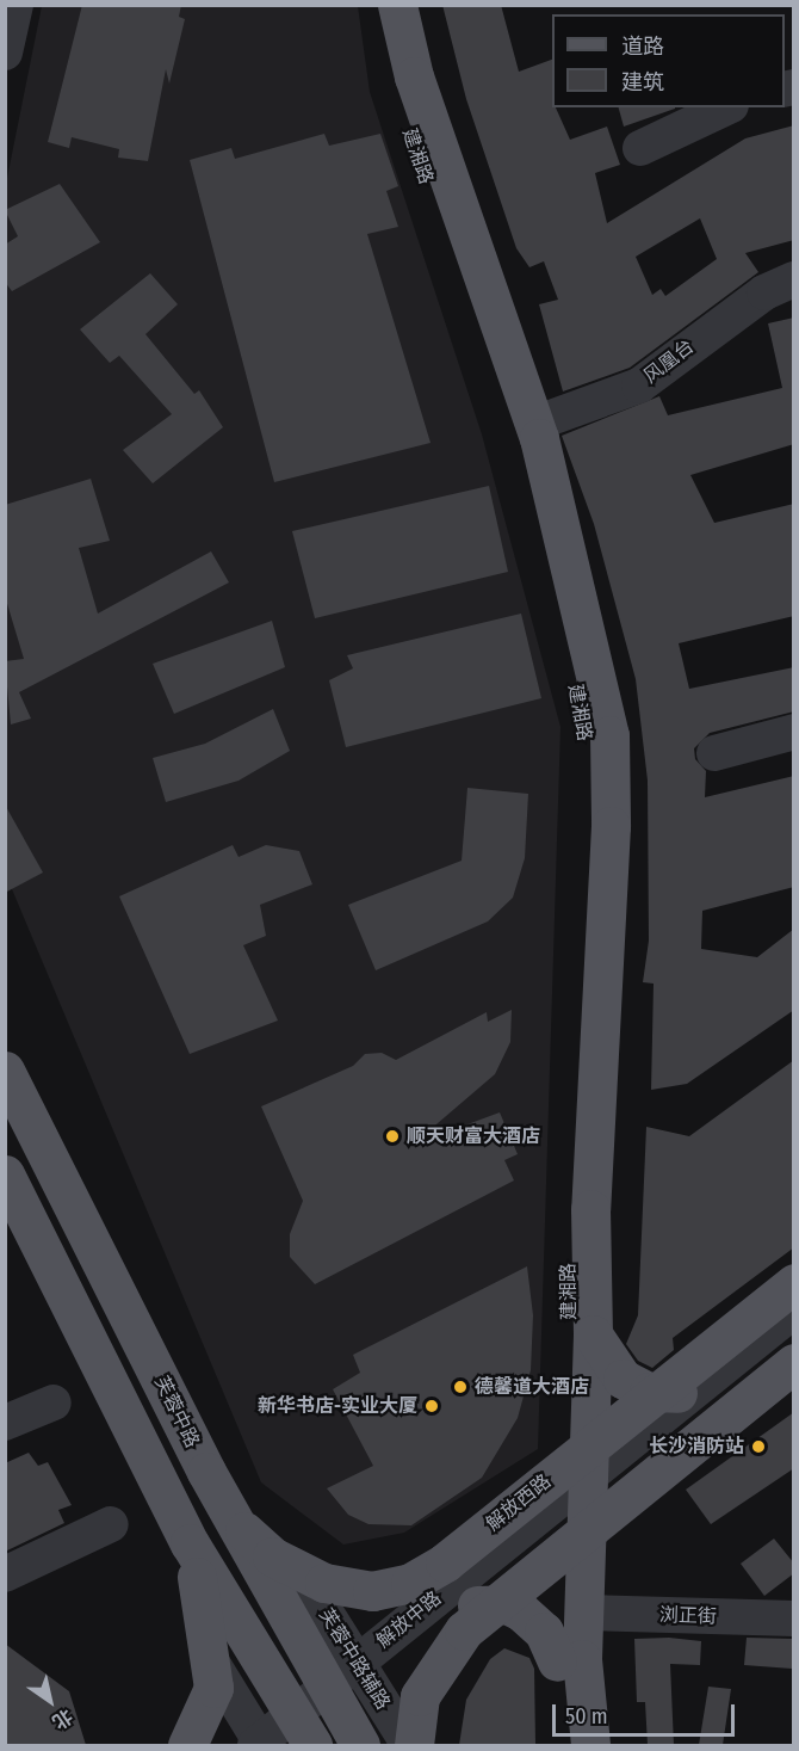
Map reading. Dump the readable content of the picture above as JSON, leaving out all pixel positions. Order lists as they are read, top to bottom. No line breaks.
{"streets":{"main road":["建湘路","芙蓉中路","解放西路"],"street":["风凰台","浏正街","解放中路","芙蓉中路辅路"]},"crossings":[["建湘路","风凰台"],["建湘路","解放中路"],["芙蓉中路","解放西路"],["解放西路","芙蓉中路辅路"]],"places":["顺天财富大酒店","德馨道大酒店","新华书店-实业大厦","长沙消防站"],"legend":["道路","建筑"],"scale_bar":"50 m","north":"bottom right"}
